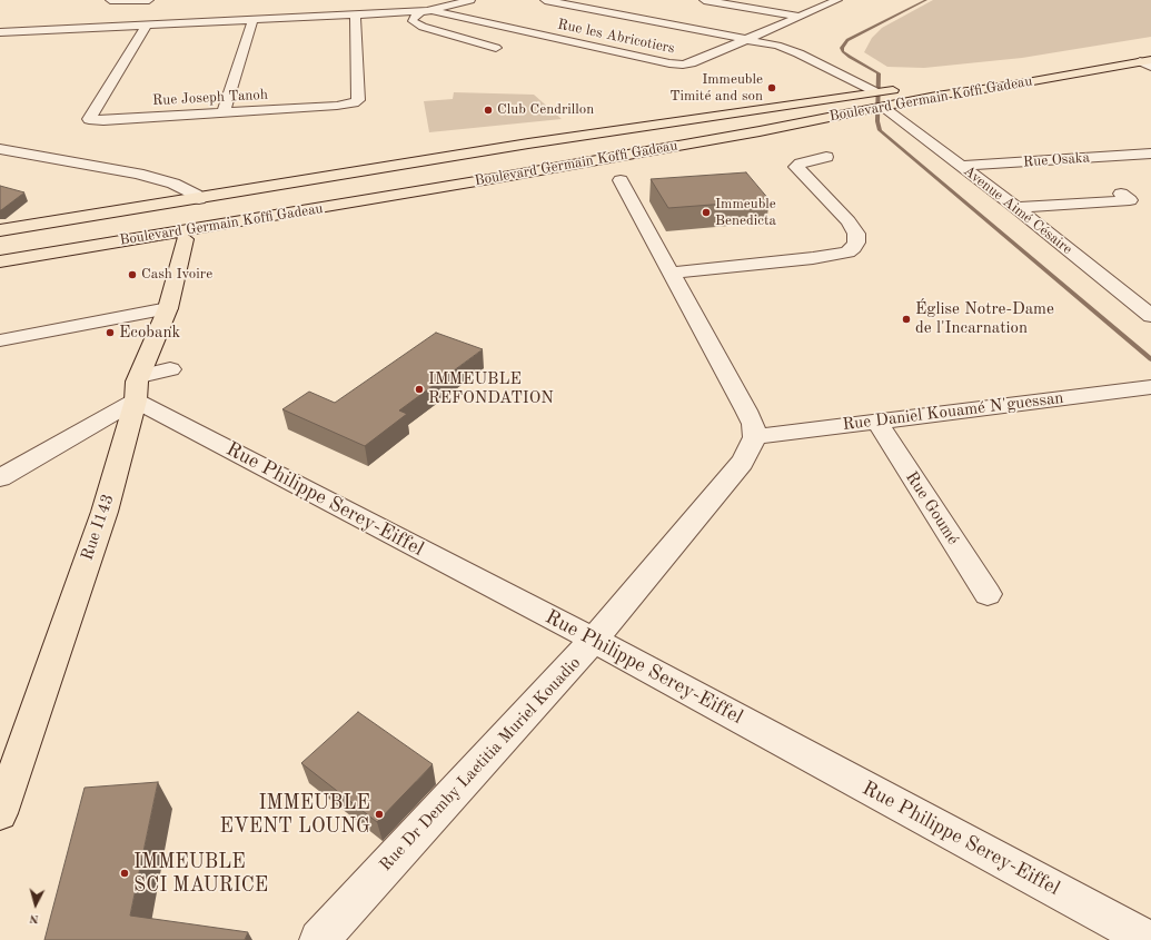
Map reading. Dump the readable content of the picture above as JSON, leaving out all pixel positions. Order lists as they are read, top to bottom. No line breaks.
{"streets":{"main road":["Boulevard Germain Koffi Gadeau","Rue I143"],"street":["Rue les Abricotiers","Rue Joseph Tanoh","Rue Osaka","Avenue Aimé Césaire","Rue Daniel Kouamé N'guessan","Rue Philippe Serey-Eiffel","Rue Goumé","Rue Dr Demby Laetitia Muriel Kouadio"]},"crossings":[["Rue les Abricotiers","Avenue Aimé Césaire"],["Boulevard Germain Koffi Gadeau","Avenue Aimé Césaire"],["Boulevard Germain Koffi Gadeau","Rue I143"],["Rue Osaka","Avenue Aimé Césaire"],["Rue Daniel Kouamé N'guessan","Rue Goumé"],["Rue Daniel Kouamé N'guessan","Rue Dr Demby Laetitia Muriel Kouadio"],["Rue Philippe Serey-Eiffel","Rue I143"],["Rue Philippe Serey-Eiffel","Rue Dr Demby Laetitia Muriel Kouadio"]],"places":["Immeuble Timité and son","Club Cendrillon","Immeuble Benedicta","Cash Ivoire","Église Notre-Dame de l'Incarnation","Ecobank","IMMEUBLE REFONDATION","IMMEUBLE EVENT LOUNG","IMMEUBLE SCI MAURICE"],"north":"bottom"}
